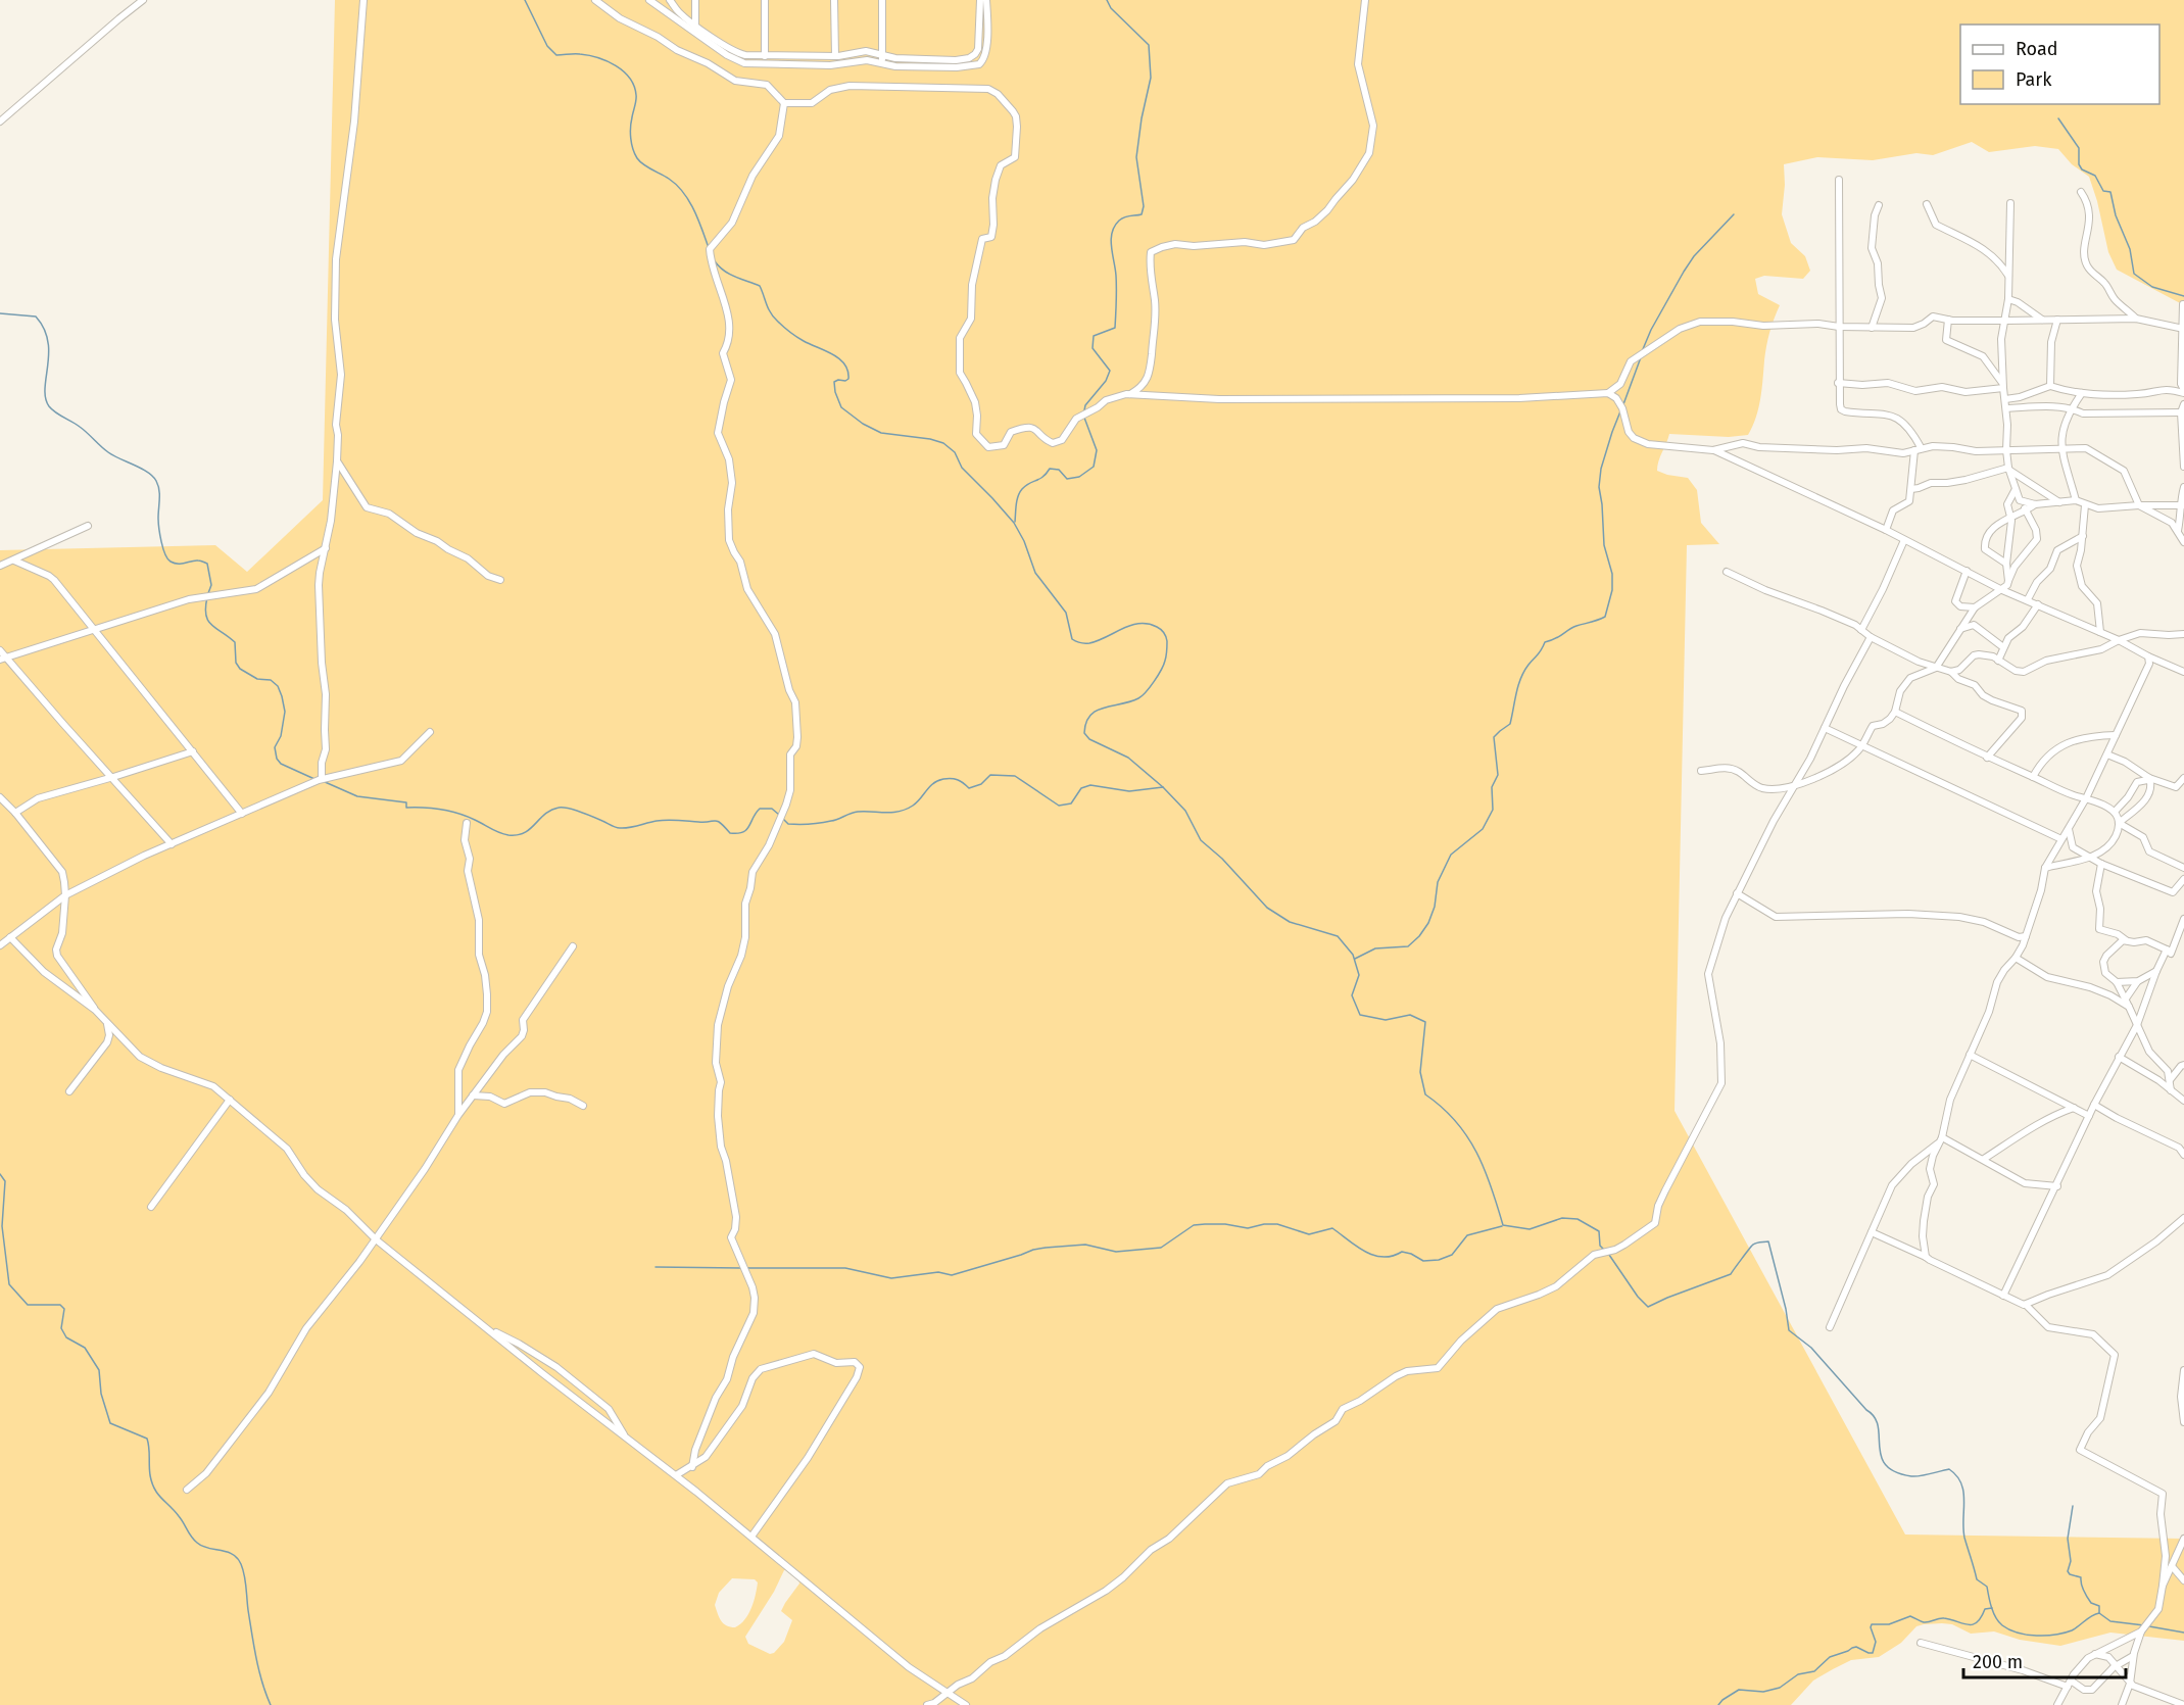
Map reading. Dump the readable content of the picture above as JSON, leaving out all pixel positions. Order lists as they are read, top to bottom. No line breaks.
{"legend":["Road","Park"],"scale_bar":"200 m"}
